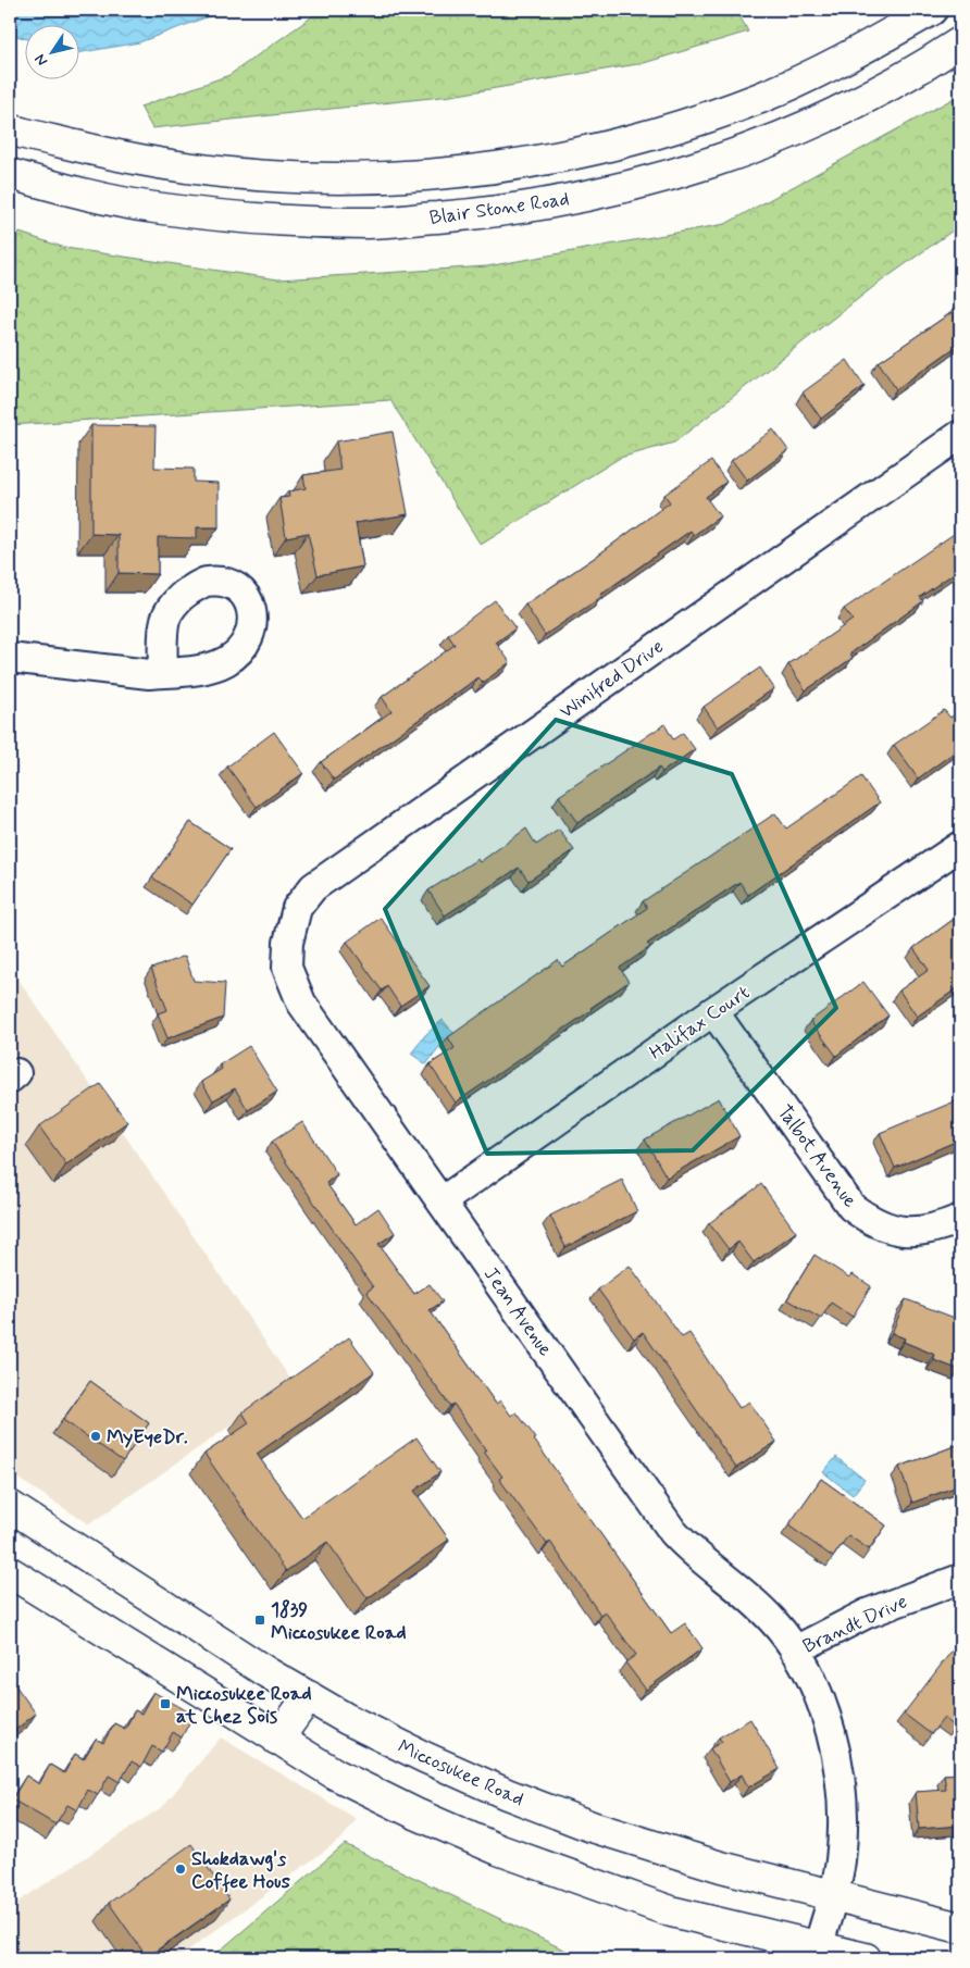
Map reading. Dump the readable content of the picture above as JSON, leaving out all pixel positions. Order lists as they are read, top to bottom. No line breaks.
{"streets":{"street":["Blair Stone Road","Winifred Drive","Halifax Court","Talbot Avenue","Jean Avenue","Brandt Drive","Miccosukee Road"]},"crossings":[["Winifred Drive","Jean Avenue"],["Halifax Court","Talbot Avenue"],["Halifax Court","Jean Avenue"],["Jean Avenue","Brandt Drive"],["Brandt Drive","Miccosukee Road"]],"places":{"other":["MyEyeDr.","Shokdawg's Coffee Hous"],"transit":["1839 Miccosukee Road","Miccosukee Road at Chez Sois"]},"north":"bottom left"}
